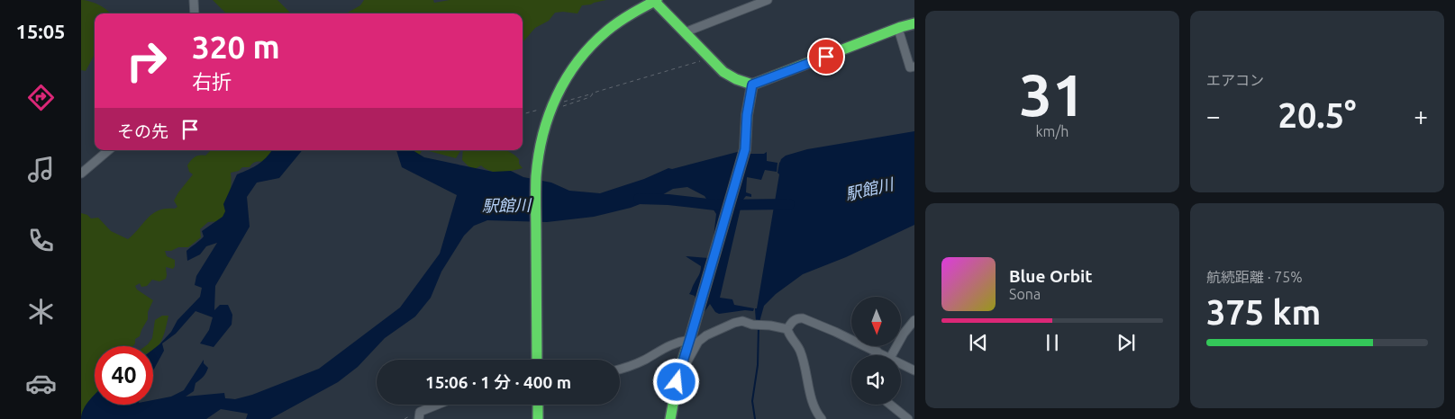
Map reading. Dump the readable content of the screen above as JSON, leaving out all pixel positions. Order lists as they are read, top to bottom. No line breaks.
{"water":["駅館川"],"north":"bottom","page":{"tabs":"15:05","tile":[["31","km/h"],"エアコン",["航続距離 · 75%","375 km"]],"turn":["320 m","右折"],"heat":["−","20.5°","+"],"then":"その先","song":["Blue Orbit","Sona"],"limit":"40","trip":"15:06 · 1 分 · 400 m"}}
